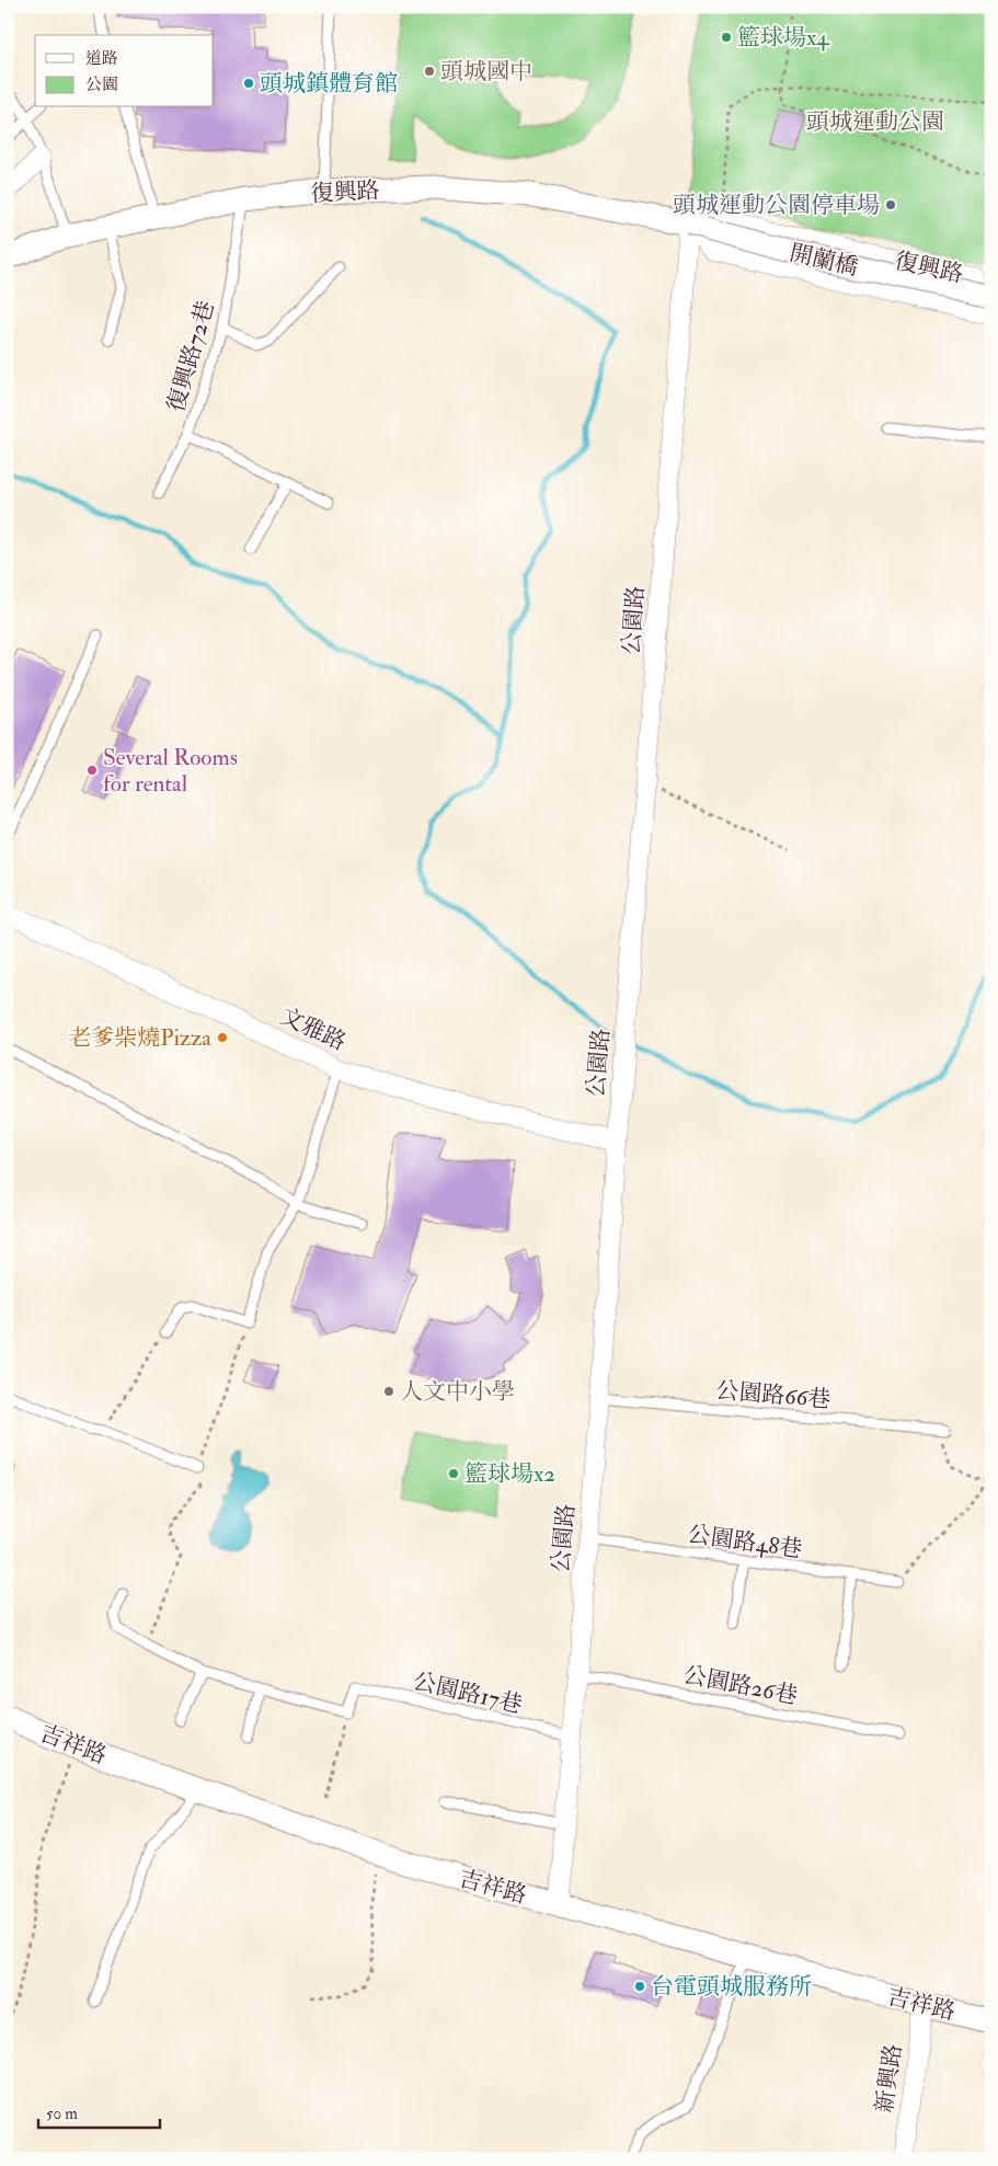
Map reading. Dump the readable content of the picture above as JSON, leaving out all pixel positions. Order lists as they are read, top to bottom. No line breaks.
{"streets":{"street":["復興路","開蘭橋","公園路","文雅路","吉祥路","新興路"],"lane":["復興路72巷","公園路66巷","公園路48巷","公園路26巷","公園路17巷"]},"crossings":[["復興路","開蘭橋"],["復興路","復興路72巷"],["復興路","公園路"],["開蘭橋","公園路"],["公園路","文雅路"],["公園路","公園路66巷"],["公園路","公園路48巷"],["公園路","公園路26巷"],["公園路","公園路17巷"],["公園路","吉祥路"],["吉祥路","新興路"]],"parks":["頭城運動公園"],"places":["籃球場x4","頭城國中","頭城鎮體育館","頭城運動公園停車場","Several Rooms for rental","老爹柴燒Pizza","人文中小學","籃球場x2","台電頭城服務所"],"legend":["道路","公園"],"scale_bar":"50 m"}
